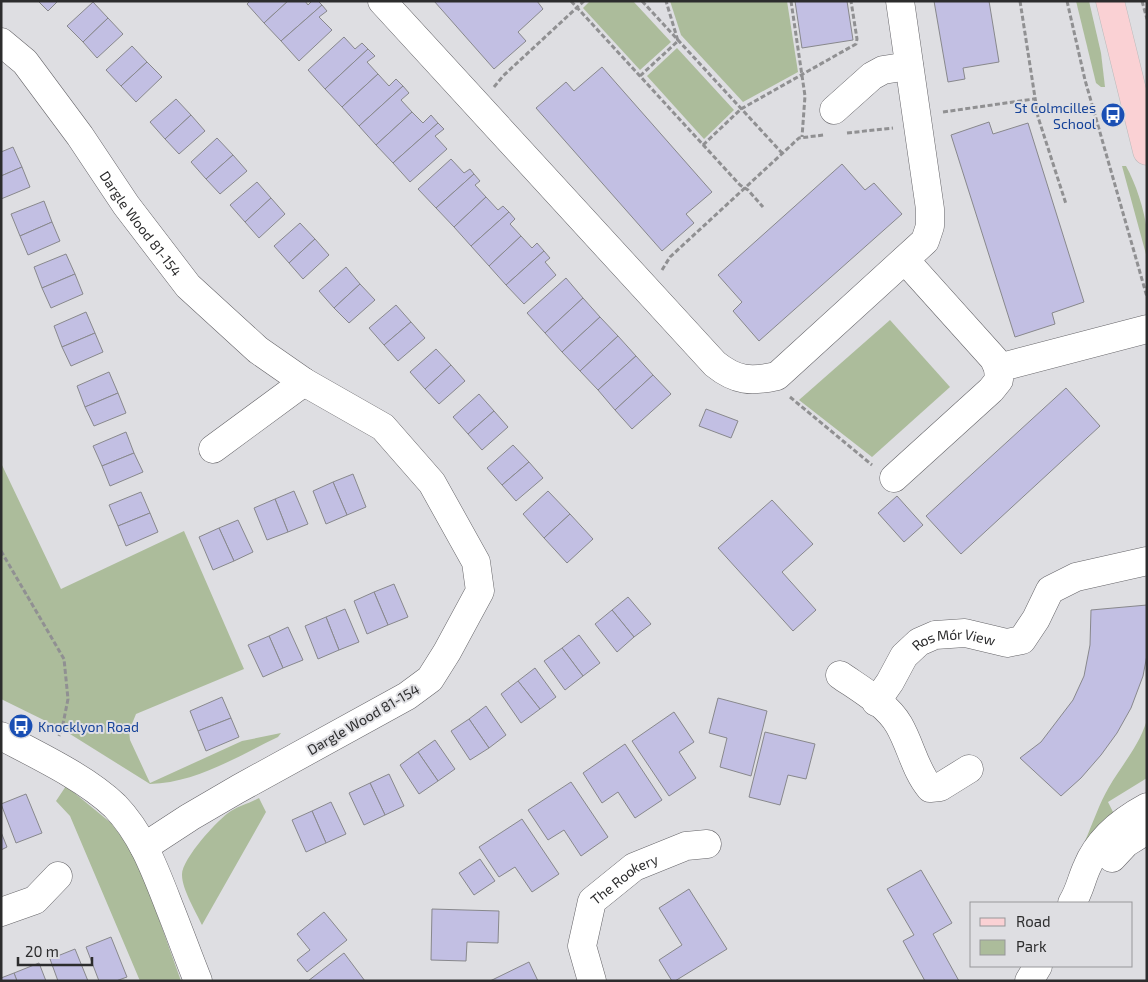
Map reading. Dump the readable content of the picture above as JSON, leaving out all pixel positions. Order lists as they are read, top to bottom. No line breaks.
{"streets":{"street":["Dargle Wood 81-154","Ros Mór View","The Rookery"]},"places":{"bus stop":["St Colmcilles School","Knocklyon Road"]},"legend":["Road","Park"],"scale_bar":"20 m"}
